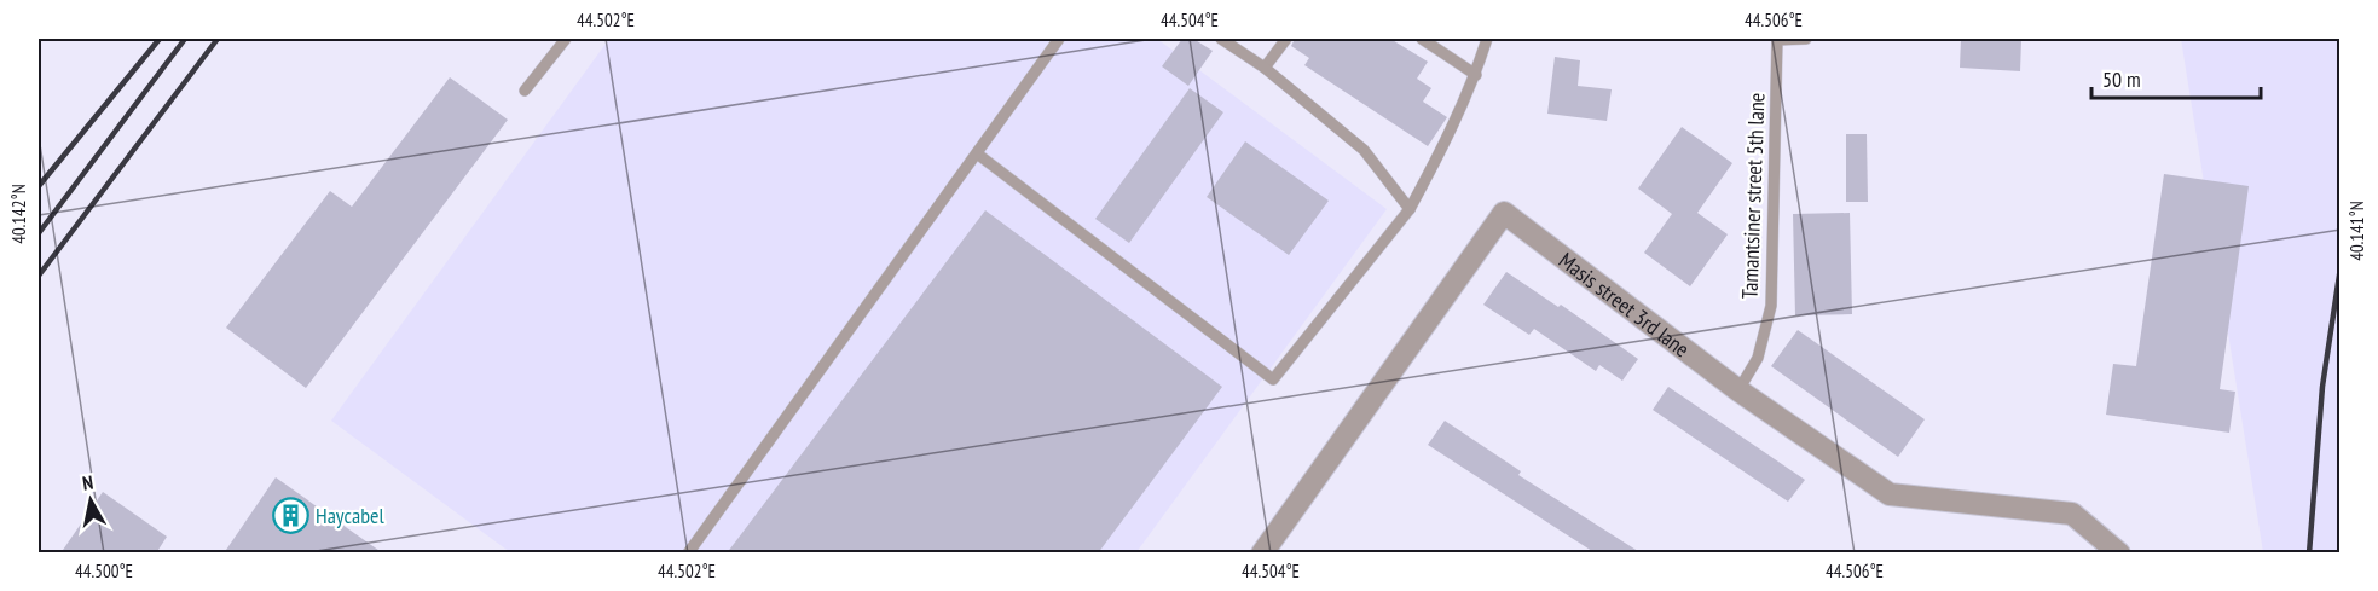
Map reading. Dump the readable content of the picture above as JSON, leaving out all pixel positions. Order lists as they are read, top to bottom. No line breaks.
{"streets":{"street":["Masis street 3rd lane"],"lane":["Tamantsiner street 5th lane"]},"crossings":[["Tamantsiner street 5th lane","Masis street 3rd lane"]],"places":{"building":["Haycabel"]},"scale_bar":"50 m","north":"top","coordinates":["44.502°E","44.504°E","44.506°E","40.142°N","40.141°N","44.500°E"]}
